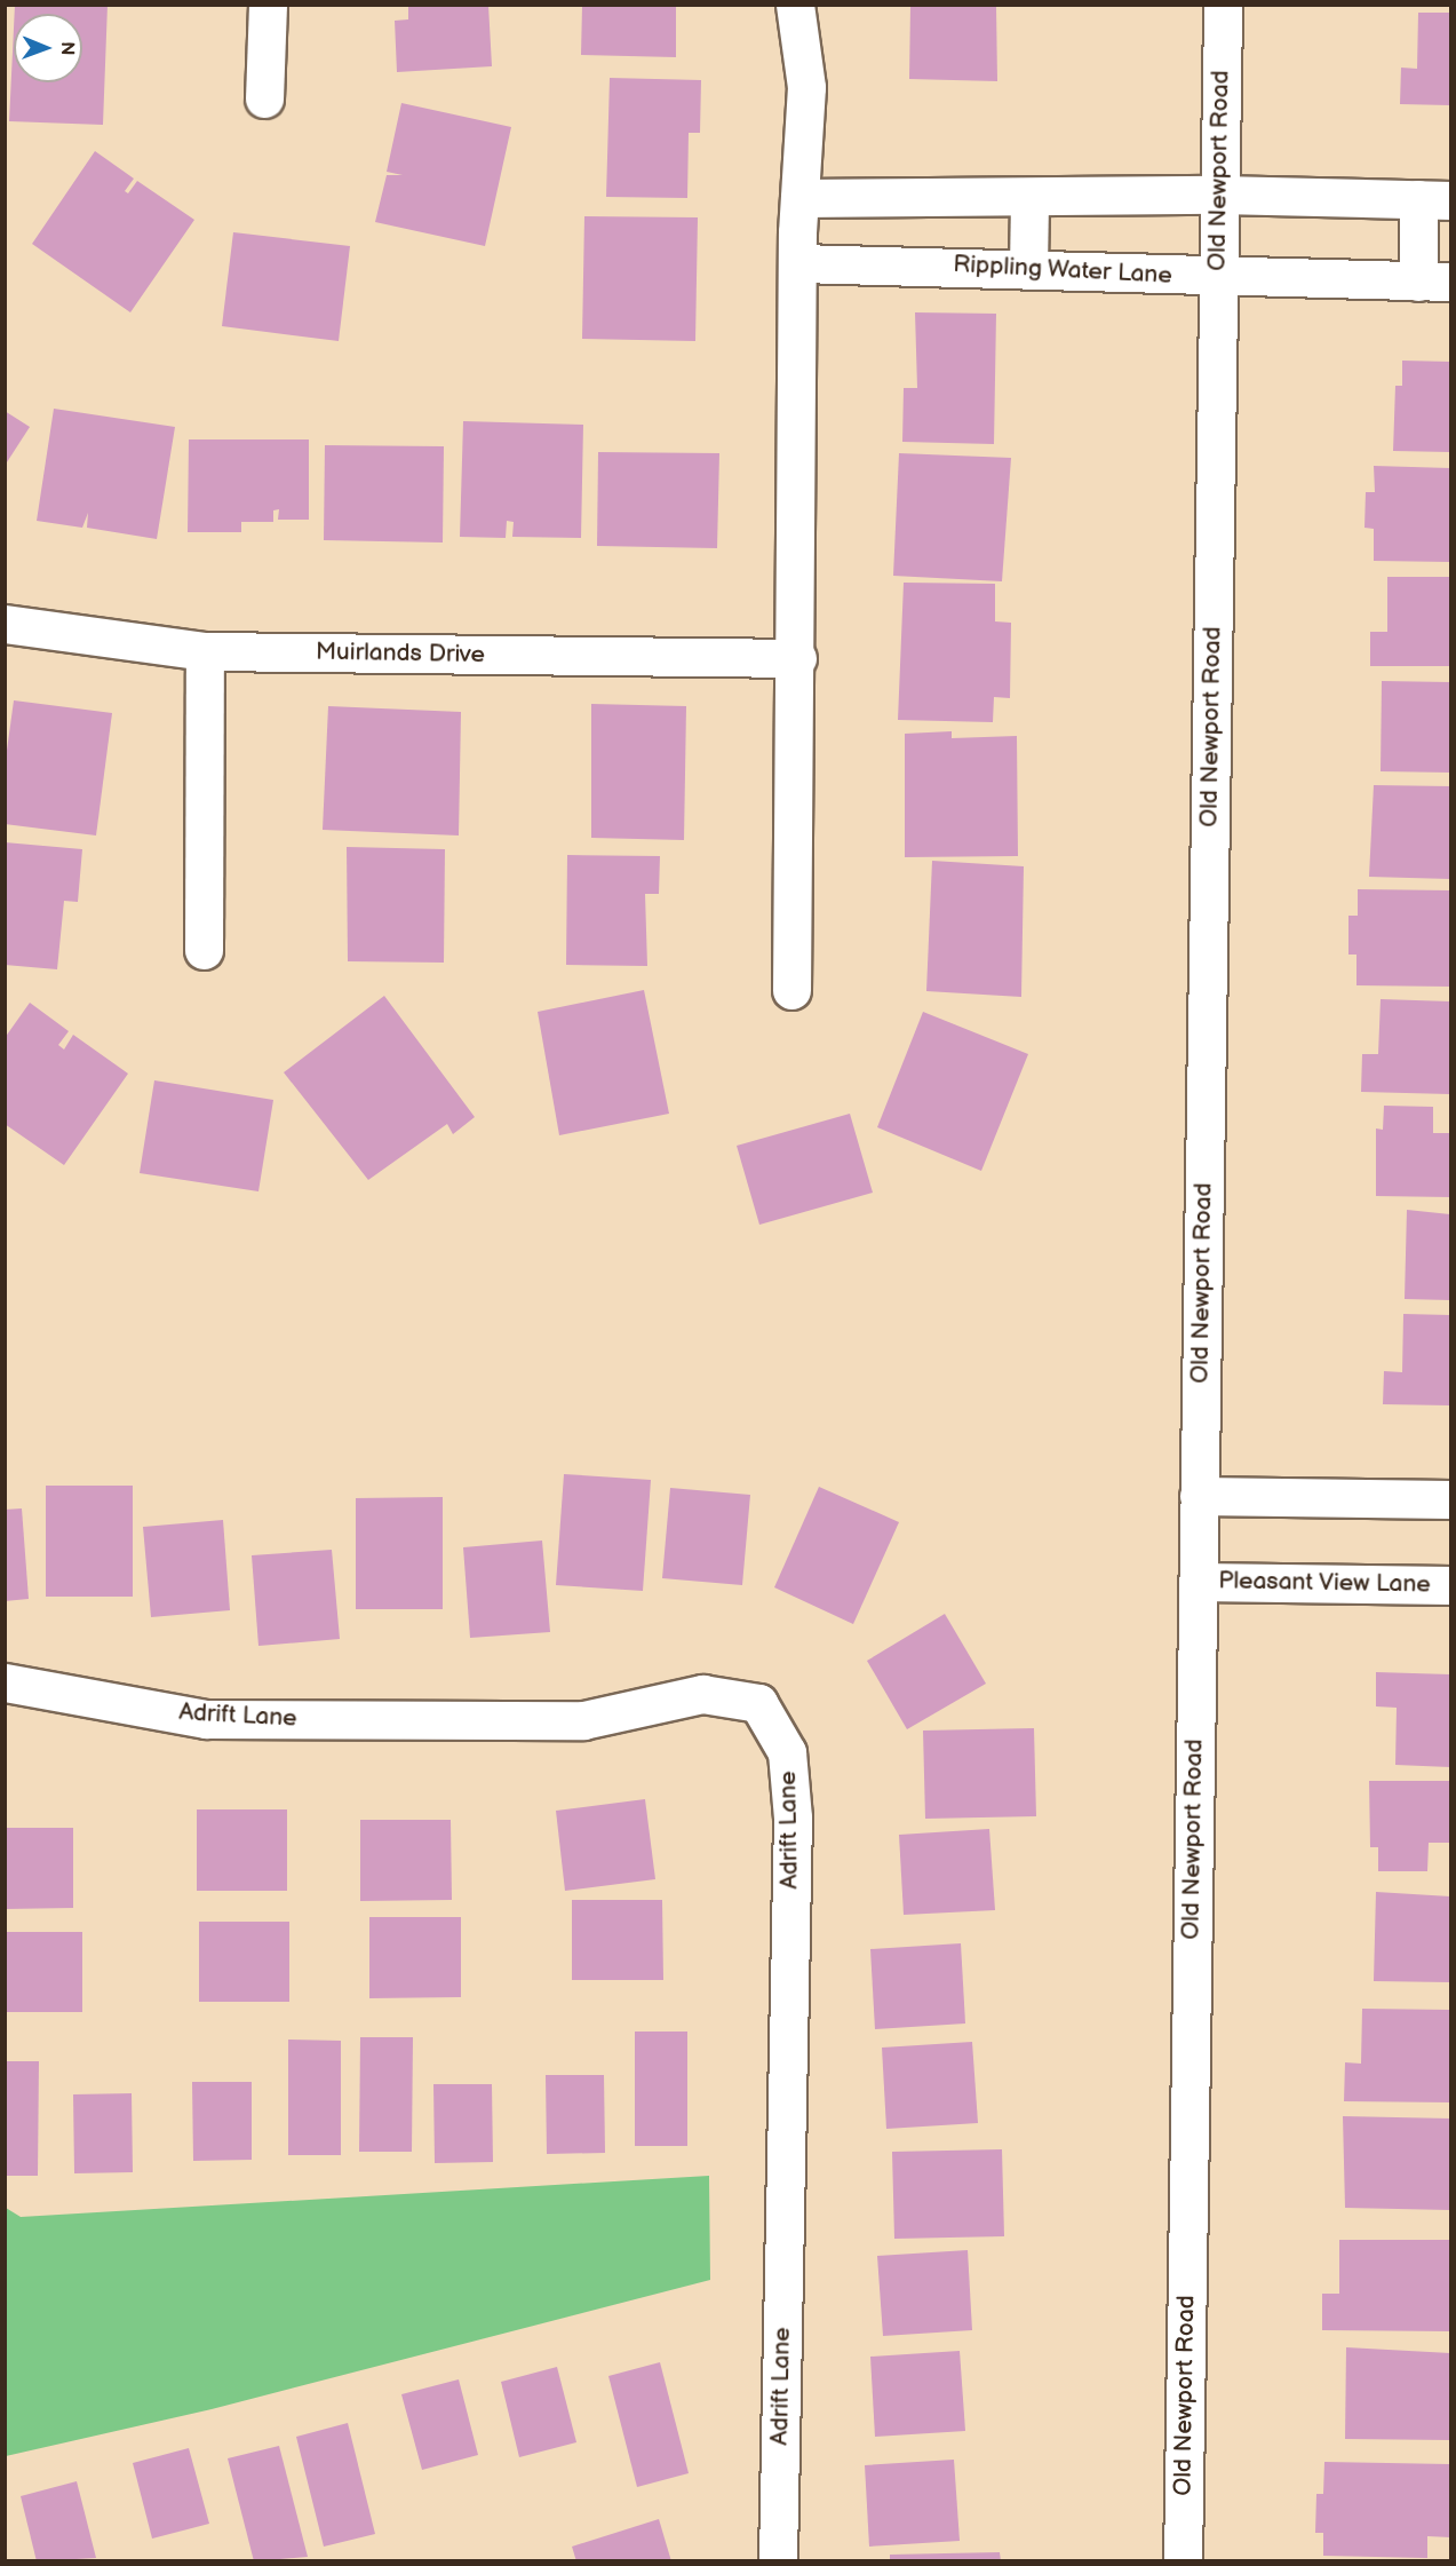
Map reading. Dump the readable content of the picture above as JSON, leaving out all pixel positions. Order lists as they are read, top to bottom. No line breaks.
{"streets":{"street":["Old Newport Road","Rippling Water Lane","Muirlands Drive","Pleasant View Lane","Adrift Lane"]},"crossings":[["Old Newport Road","Rippling Water Lane"],["Old Newport Road","Pleasant View Lane"]],"north":"right"}
